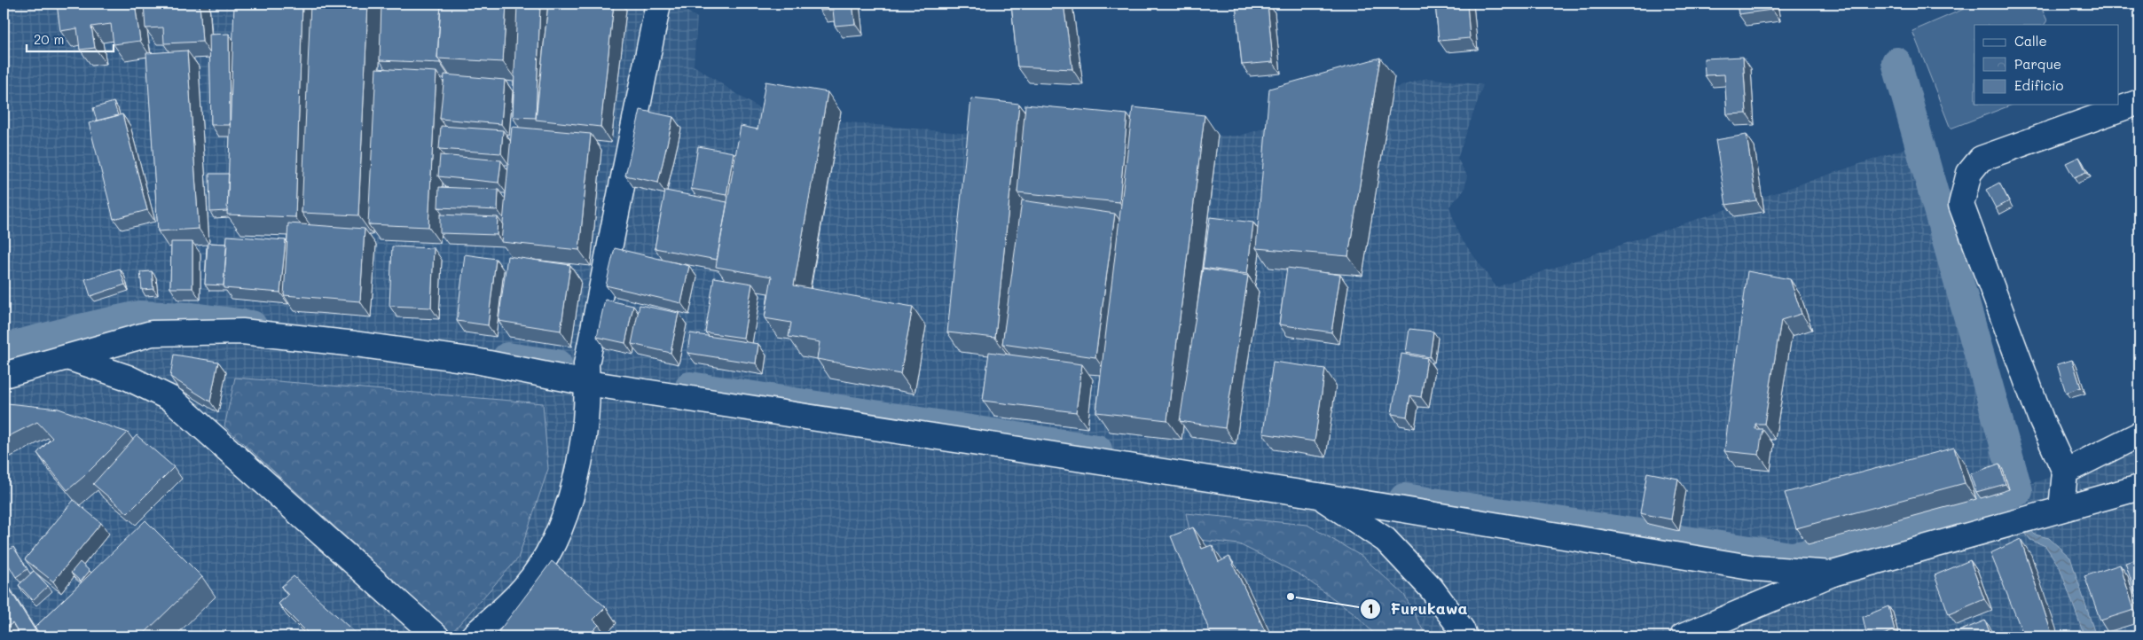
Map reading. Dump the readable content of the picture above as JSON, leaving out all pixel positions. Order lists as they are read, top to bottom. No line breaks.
{"places":["Furukawa"],"legend":["Calle","Parque","Edificio"],"scale_bar":"20 m"}
